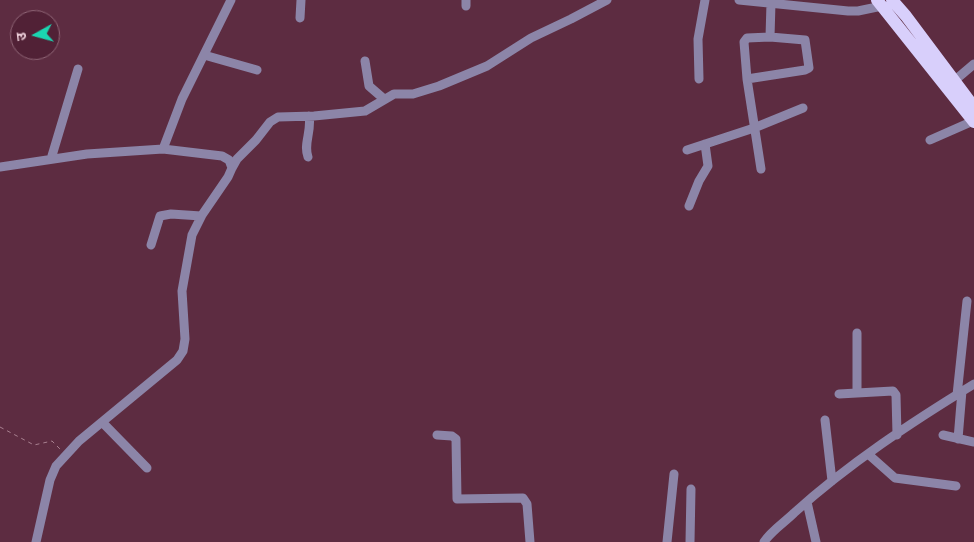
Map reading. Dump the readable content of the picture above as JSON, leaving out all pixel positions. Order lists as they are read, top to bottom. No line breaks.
{"north":"left"}
